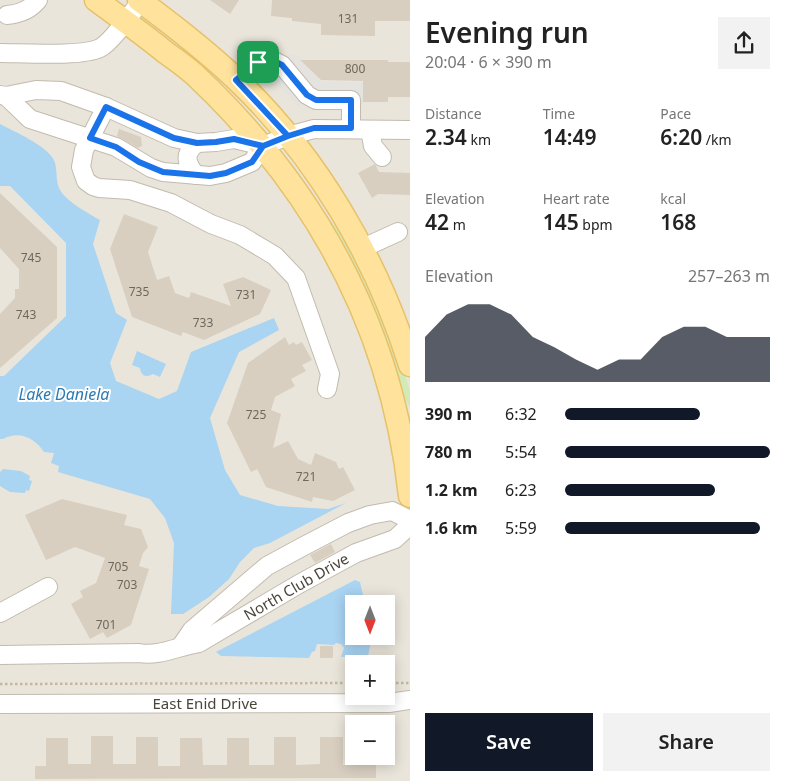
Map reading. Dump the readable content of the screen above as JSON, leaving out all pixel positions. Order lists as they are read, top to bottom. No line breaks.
{"streets":{"street":["North Club Drive","East Enid Drive"]},"water":["Lake Daniela"],"house_numbers":["131","800","745","735","731","743","733","725","721","705","703","701"],"north":"bottom","page":{"heading":["Evening run","20:04 · 6 × 390 m"],"stats":[["Distance","2.34 km"],["Time","14:49"],["Pace","6:20 /km"],["Elevation","42 m"],["Heart rate","145 bpm"],["kcal","168"]],"chart":["Elevation","257–263 m"],"list":[{"name":"390 m","note":"6:32"},{"name":"780 m","note":"5:54"},{"name":"1.2 km","note":"6:23"},{"name":"1.6 km","note":"5:59"}],"map_buttons":["+","−"],"buttons":["Save","Share"]}}
